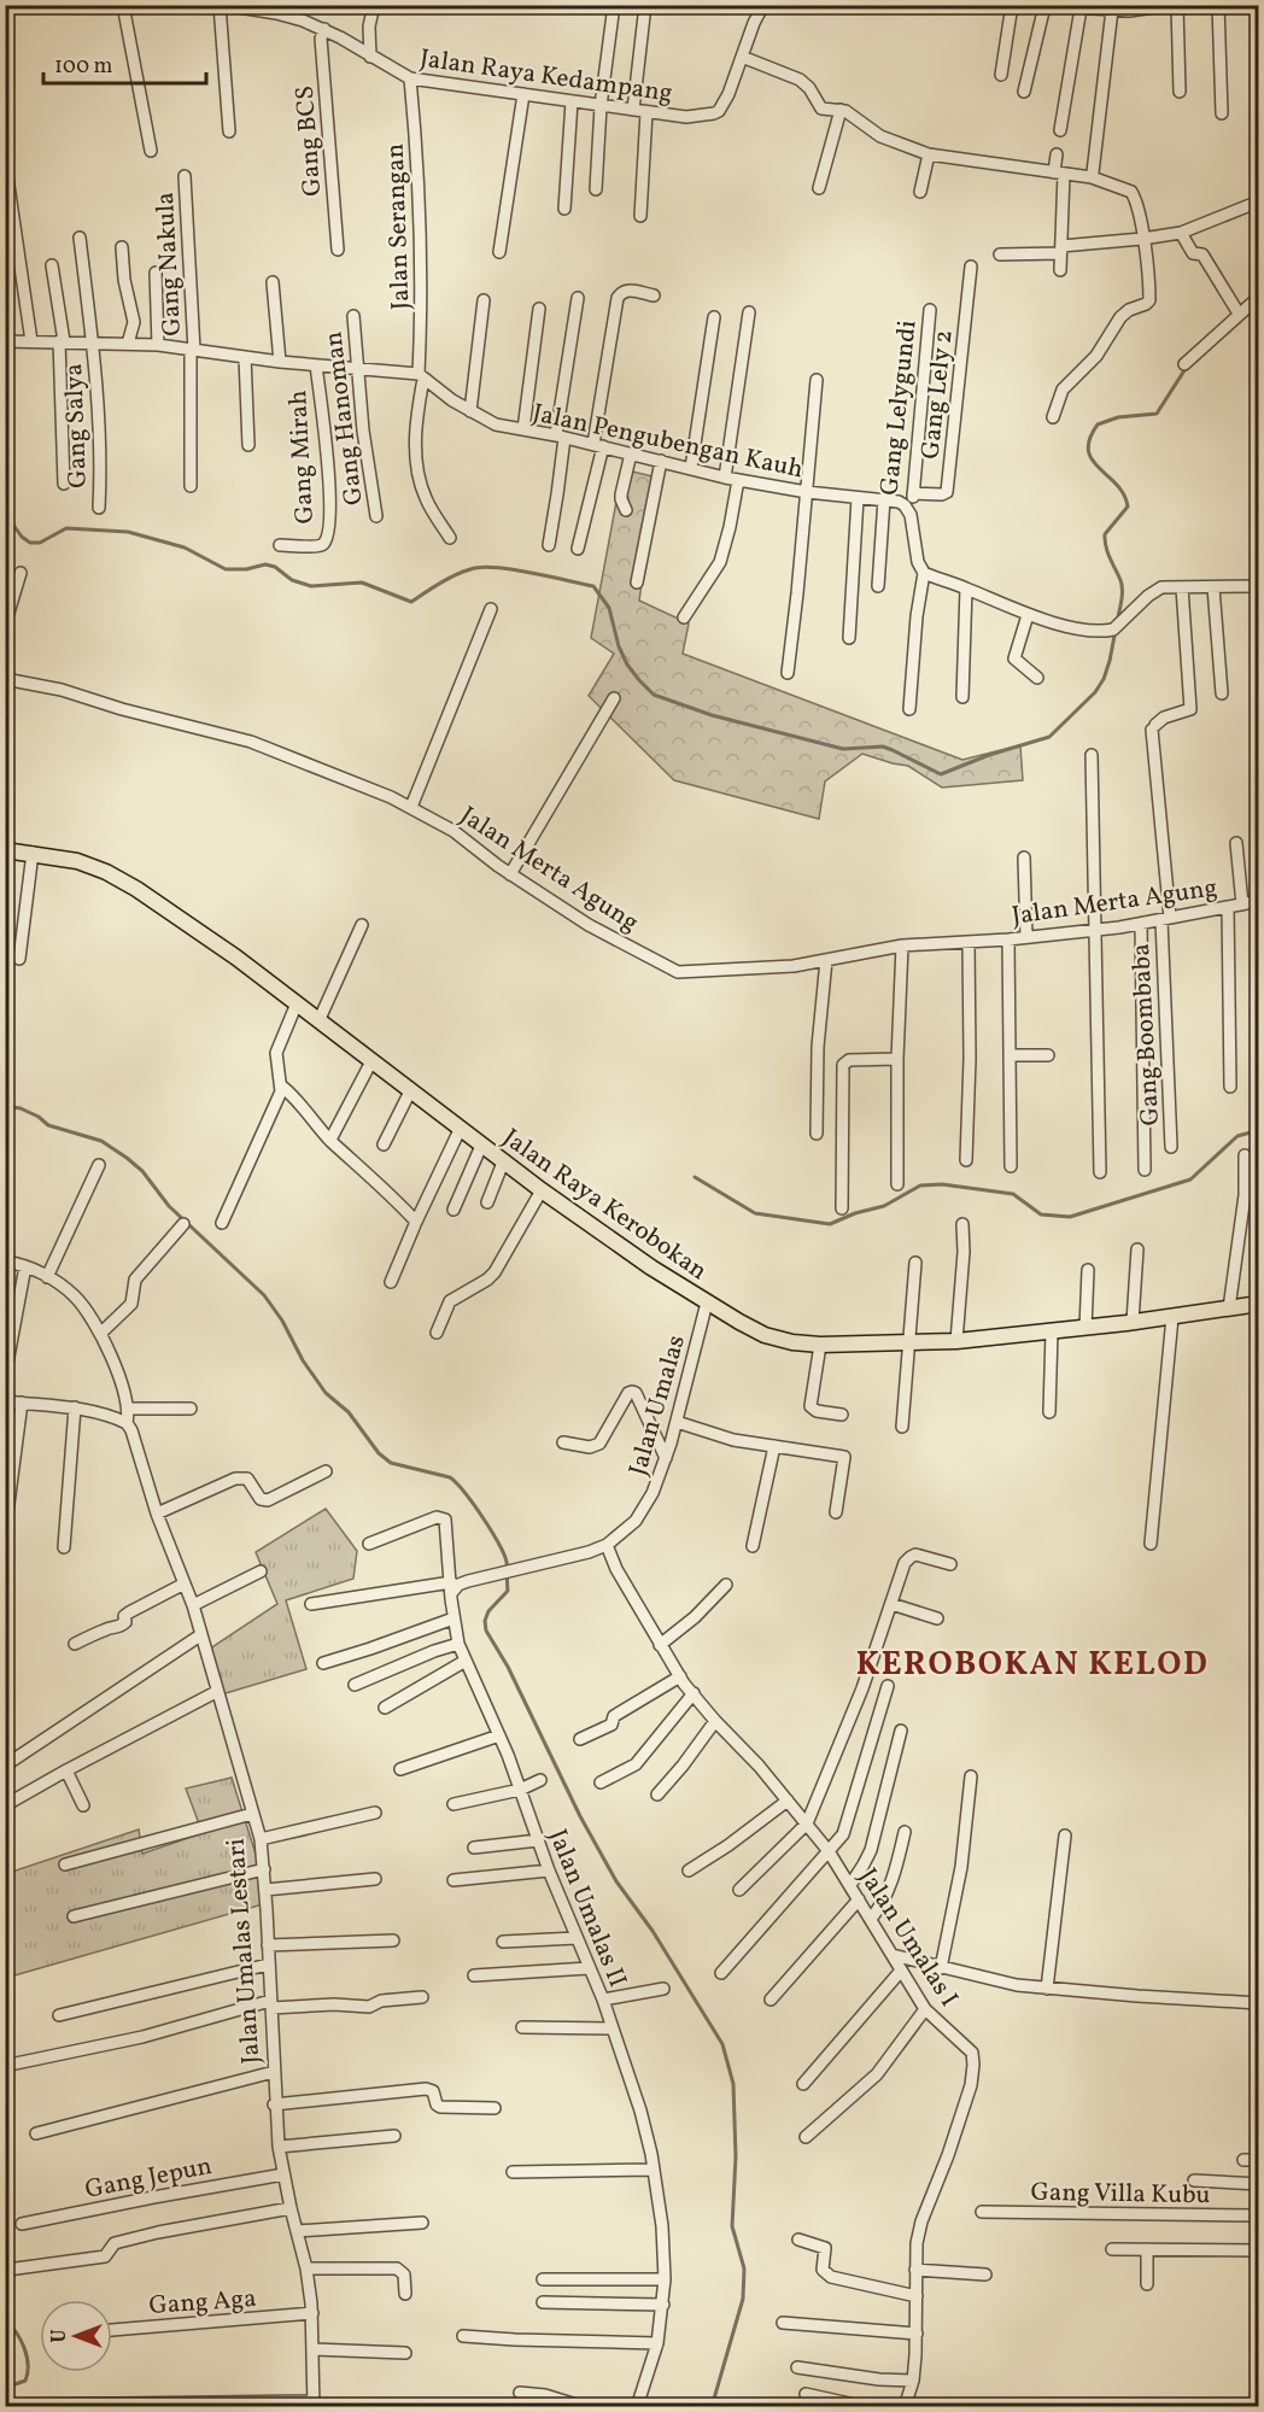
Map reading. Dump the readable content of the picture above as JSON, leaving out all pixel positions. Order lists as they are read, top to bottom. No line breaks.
{"streets":{"main road":["Jalan Raya Kerobokan"],"street":["Jalan Raya Kedampang","Gang BCS","Jalan Serangan","Gang Nakula","Gang Lely 2","Gang Lelygundi","Gang Hanoman","Gang Salya","Jalan Pengubengan Kauh","Gang Mirah","Jalan Merta Agung","Gang Boombaba","Jalan Umalas","Jalan Umalas II","Jalan Umalas I","Jalan Umalas Lestari","Gang Jepun","Gang Villa Kubu","Gang Aga"]},"crossings":[["Jalan Raya Kedampang","Gang BCS"],["Jalan Raya Kedampang","Jalan Serangan"],["Jalan Serangan","Jalan Pengubengan Kauh"],["Gang Lely 2","Gang Lelygundi"],["Gang Lelygundi","Jalan Pengubengan Kauh"],["Jalan Merta Agung","Gang Boombaba"],["Jalan Raya Kerobokan","Jalan Umalas"],["Jalan Umalas","Jalan Umalas I"],["Jalan Umalas Lestari","Gang Jepun"],["Jalan Umalas Lestari","Gang Aga"]],"districts":["KEROBOKAN KELOD"],"scale_bar":"100 m","north":"left"}
